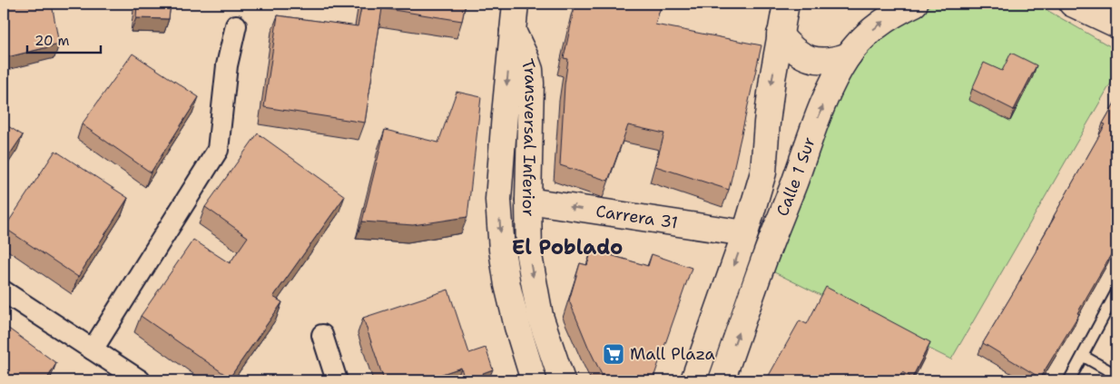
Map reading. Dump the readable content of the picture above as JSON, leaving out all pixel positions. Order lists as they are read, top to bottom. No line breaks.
{"streets":{"street":["Transversal Inferior","Calle 1 Sur","Carrera 31"]},"crossings":[["Transversal Inferior","Carrera 31"],["Calle 1 Sur","Carrera 31"]],"one_way":["Carrera 31"],"districts":["El Poblado"],"places":{"supermarket":["Mall Plaza"]},"scale_bar":"20 m"}
